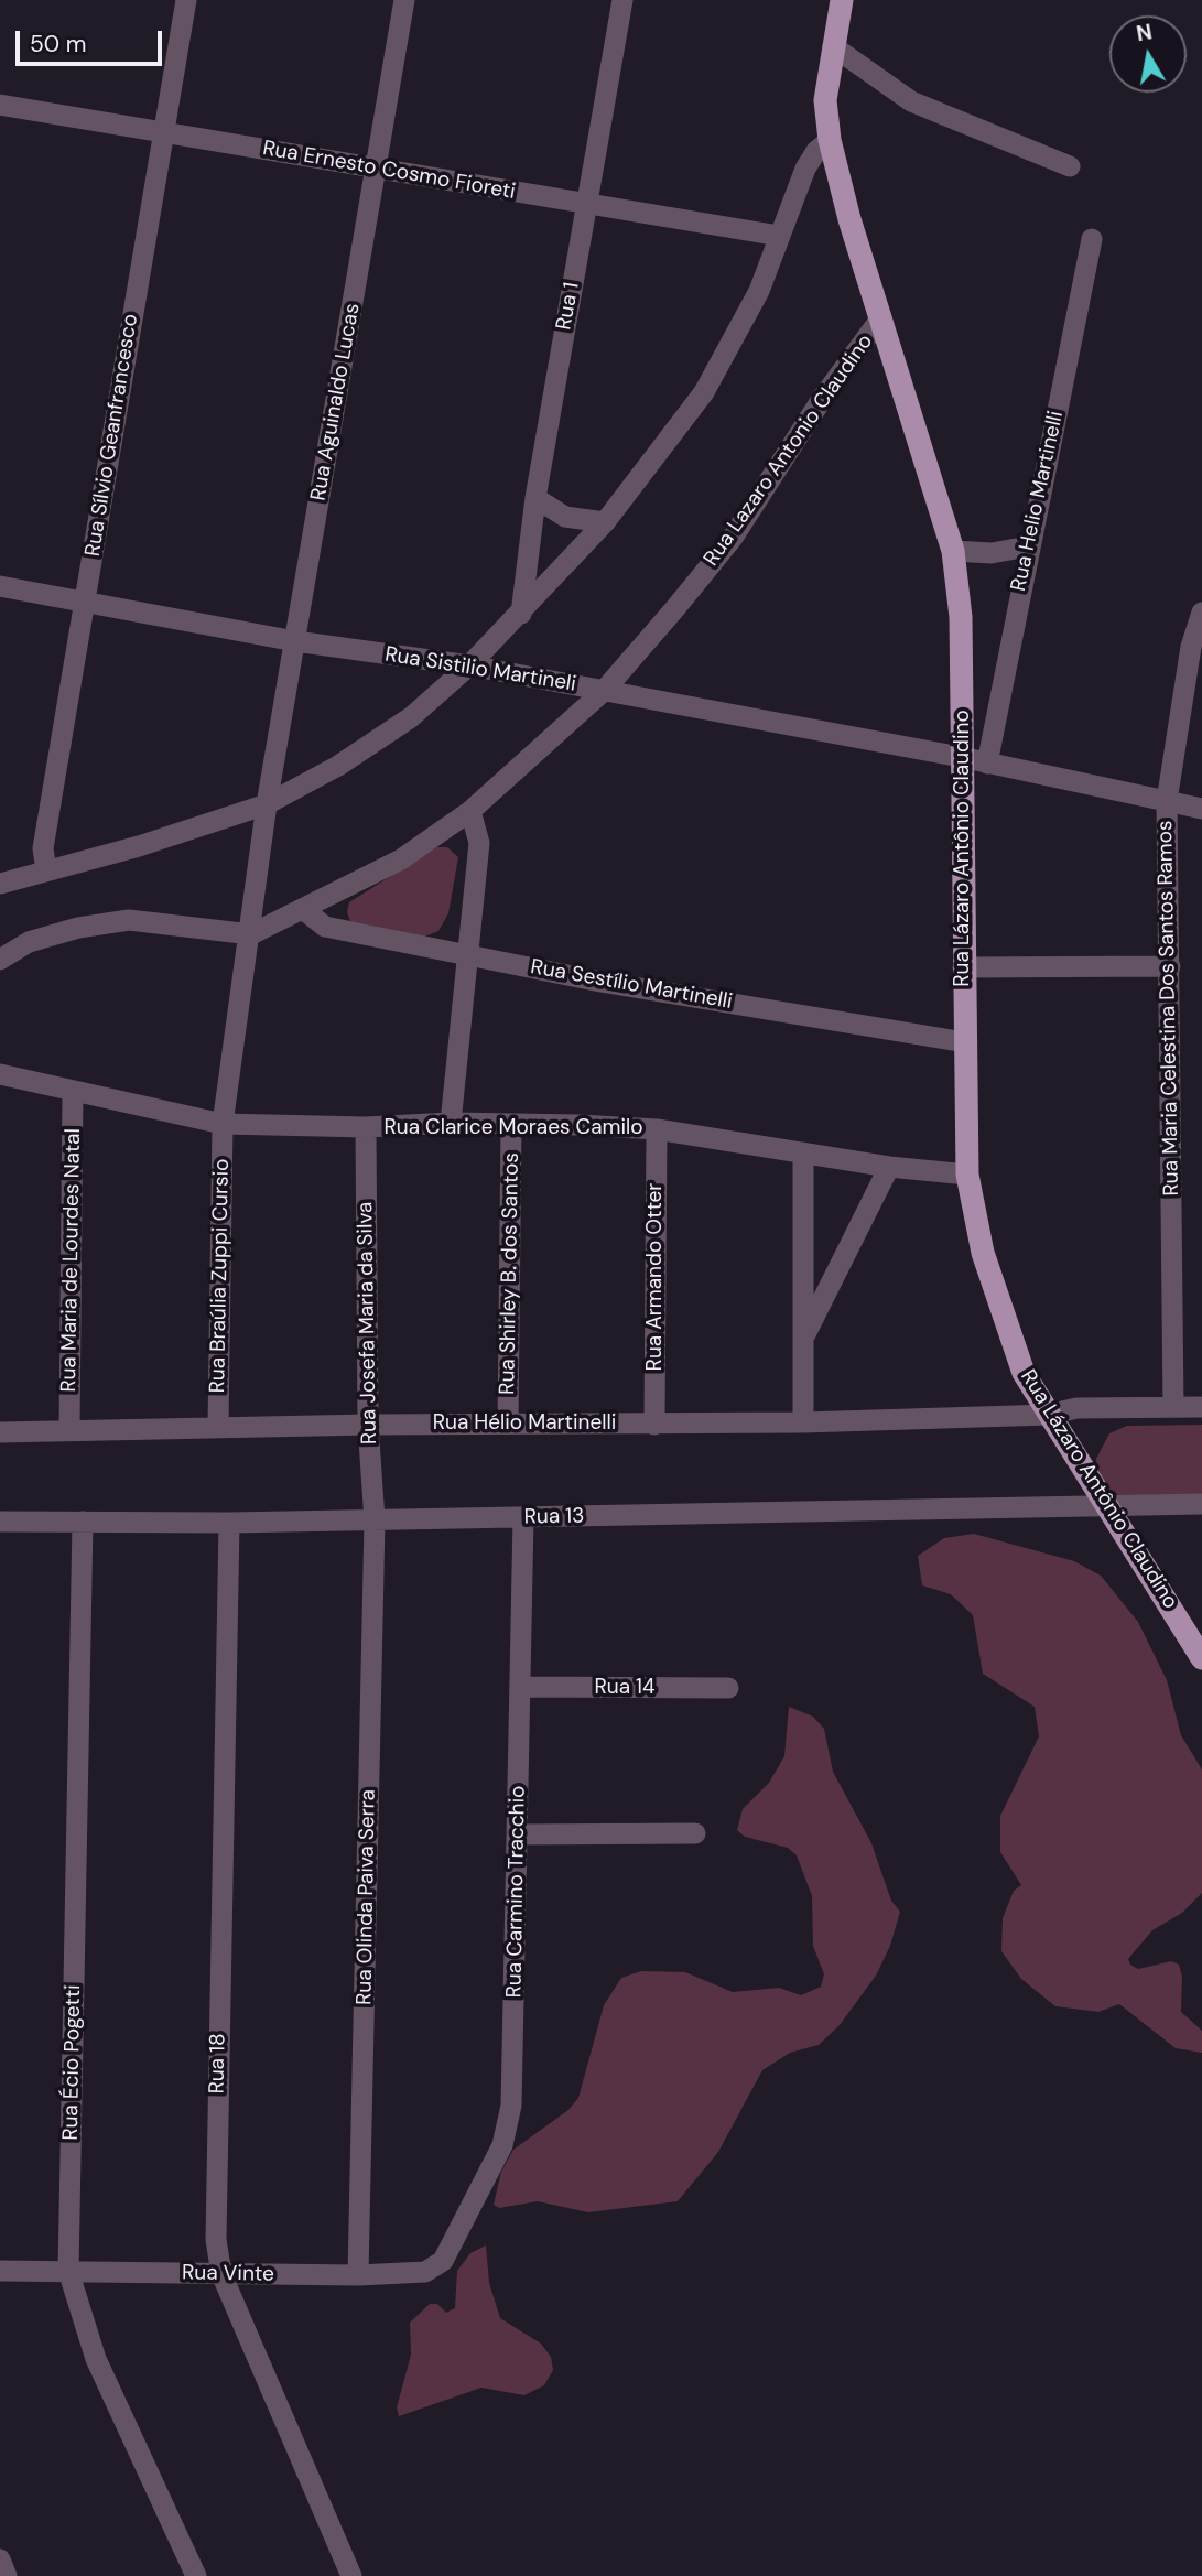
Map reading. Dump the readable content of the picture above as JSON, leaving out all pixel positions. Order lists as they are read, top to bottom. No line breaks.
{"streets":{"main road":["Rua Lázaro Antônio Claudino"],"street":["Rua Ernesto Cosmo Fioreti","Rua 1","Rua Aguinaldo Lucas","Rua Sílvio Geanfrancesco","Rua Lazaro Antonio Claudino","Rua Helio Martinelli","Rua Sistilio Martineli","Rua Sestílio Martinelli","Rua Maria Celestina Dos Santos Ramos","Rua Clarice Moraes Camilo","Rua Maria de Lourdes Natal","Rua Shirley B. dos Santos","Rua Braúlia Zuppi Cursio","Rua Armando Otter","Rua Josefa Maria da Silva","Rua Hélio Martinelli","Rua 13","Rua 14","Rua Carmino Tracchio","Rua Olinda Paiva Serra","Rua Écio Pogetti","Rua 18","Rua Vinte"]},"crossings":[["Rua Ernesto Cosmo Fioreti","Rua 1"],["Rua Ernesto Cosmo Fioreti","Rua Aguinaldo Lucas"],["Rua Ernesto Cosmo Fioreti","Rua Sílvio Geanfrancesco"],["Rua Aguinaldo Lucas","Rua Sistilio Martineli"],["Rua Sílvio Geanfrancesco","Rua Sistilio Martineli"],["Rua Lazaro Antonio Claudino","Rua Sistilio Martineli"],["Rua Lazaro Antonio Claudino","Rua Lázaro Antônio Claudino"],["Rua Lazaro Antonio Claudino","Rua Sestílio Martinelli"],["Rua Helio Martinelli","Rua Sistilio Martineli"],["Rua Sistilio Martineli","Rua Lázaro Antônio Claudino"],["Rua Sistilio Martineli","Rua Maria Celestina Dos Santos Ramos"],["Rua Lázaro Antônio Claudino","Rua Sestílio Martinelli"],["Rua Lázaro Antônio Claudino","Rua Clarice Moraes Camilo"],["Rua Lázaro Antônio Claudino","Rua Hélio Martinelli"],["Rua Lázaro Antônio Claudino","Rua 13"],["Rua Clarice Moraes Camilo","Rua Maria de Lourdes Natal"],["Rua Clarice Moraes Camilo","Rua Shirley B. dos Santos"],["Rua Clarice Moraes Camilo","Rua Braúlia Zuppi Cursio"],["Rua Clarice Moraes Camilo","Rua Armando Otter"],["Rua Clarice Moraes Camilo","Rua Josefa Maria da Silva"],["Rua Maria de Lourdes Natal","Rua Hélio Martinelli"],["Rua Shirley B. dos Santos","Rua Hélio Martinelli"],["Rua Braúlia Zuppi Cursio","Rua Hélio Martinelli"],["Rua Armando Otter","Rua Hélio Martinelli"],["Rua Josefa Maria da Silva","Rua Hélio Martinelli"],["Rua Josefa Maria da Silva","Rua 13"],["Rua Josefa Maria da Silva","Rua Olinda Paiva Serra"],["Rua 13","Rua Carmino Tracchio"],["Rua 13","Rua Olinda Paiva Serra"],["Rua 13","Rua Écio Pogetti"],["Rua 13","Rua 18"],["Rua 14","Rua Carmino Tracchio"],["Rua Carmino Tracchio","Rua Vinte"],["Rua Olinda Paiva Serra","Rua Vinte"],["Rua Écio Pogetti","Rua Vinte"],["Rua 18","Rua Vinte"]],"scale_bar":"50 m","north":"top"}
